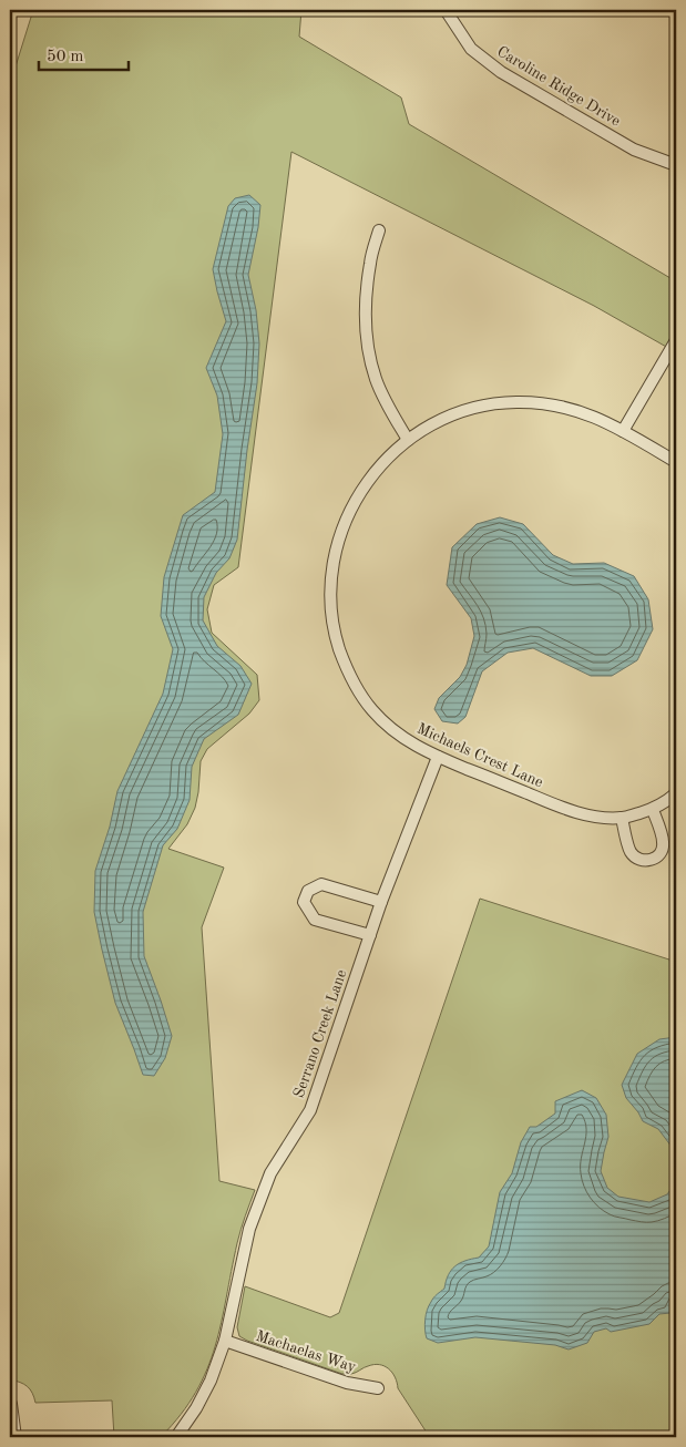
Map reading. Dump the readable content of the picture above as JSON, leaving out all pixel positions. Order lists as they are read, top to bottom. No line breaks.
{"streets":{"street":["Caroline Ridge Drive","Michaels Crest Lane","Serrano Creek Lane","Machaelas Way"]},"crossings":[["Michaels Crest Lane","Serrano Creek Lane"],["Serrano Creek Lane","Machaelas Way"]],"scale_bar":"50 m"}
